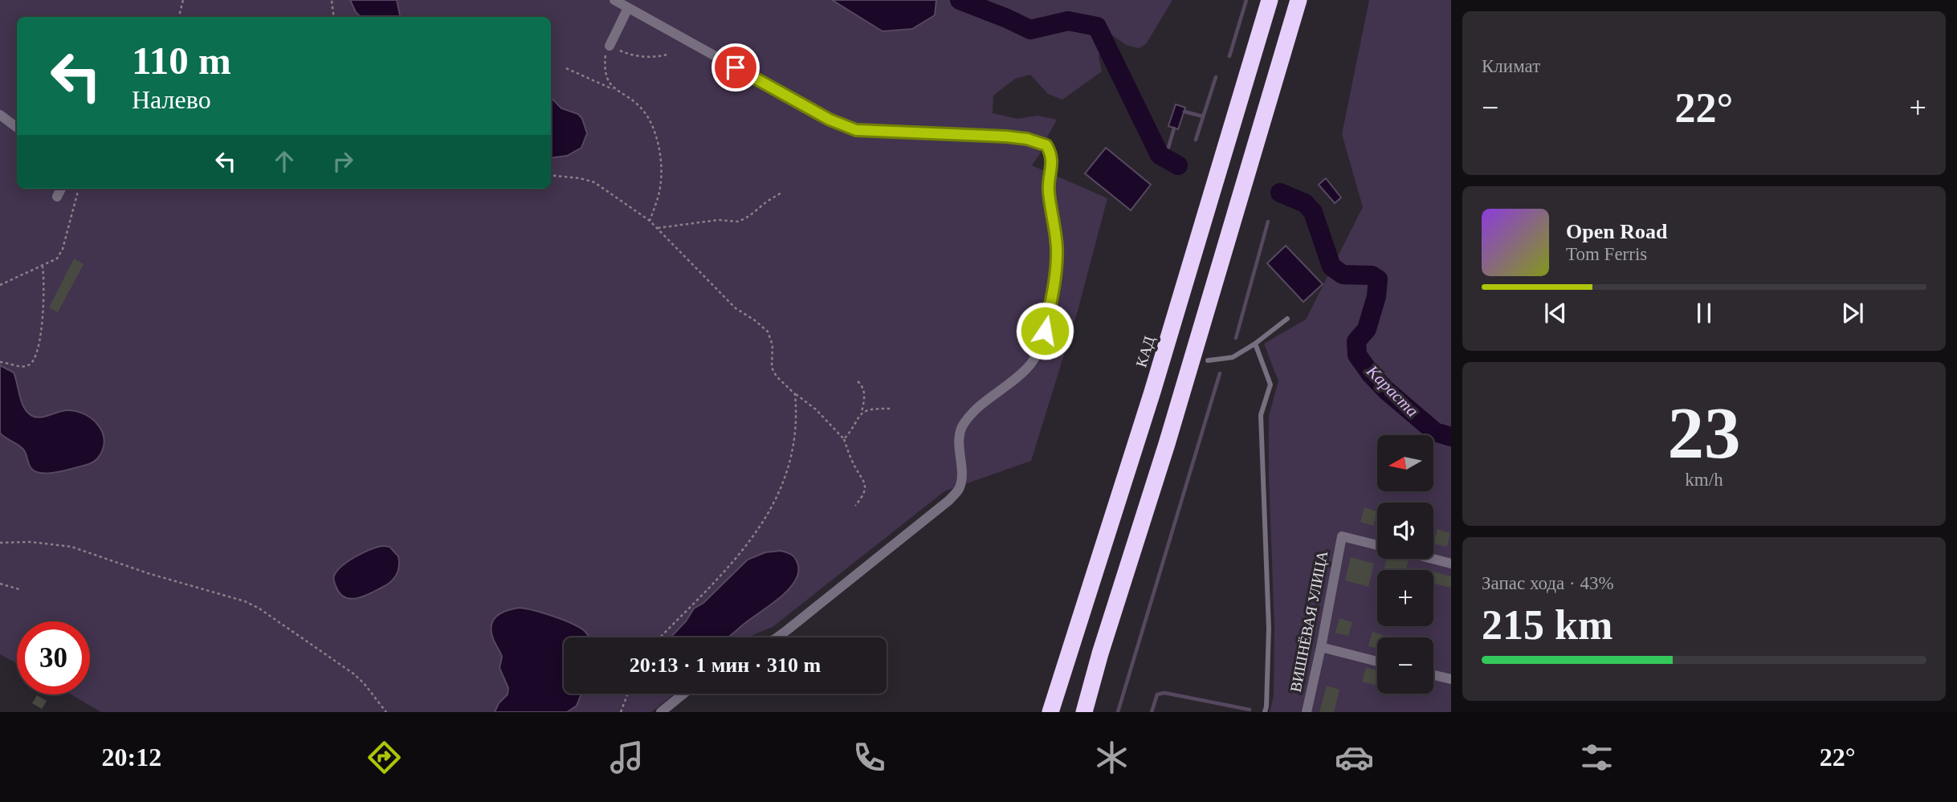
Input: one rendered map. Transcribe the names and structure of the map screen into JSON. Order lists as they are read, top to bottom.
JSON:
{
  "streets": {
    "highway": ["КАД"],
    "street": ["ВИШНЁВАЯ УЛИЦА"]
  },
  "water": ["Караста"],
  "north": "left",
  "page": {
    "tile": [
      "Климат",
      ["23", "km/h"],
      ["Запас хода · 43%", "215 km"]
    ],
    "turn": ["110 m", "Налево"],
    "heat": ["−", "22°", "+"],
    "song": ["Open Road", "Tom Ferris"],
    "map_buttons": ["+", "−"],
    "limit": "30",
    "trip": "20:13 · 1 мин · 310 m",
    "tabs": ["20:12", "22°"]
  }
}
